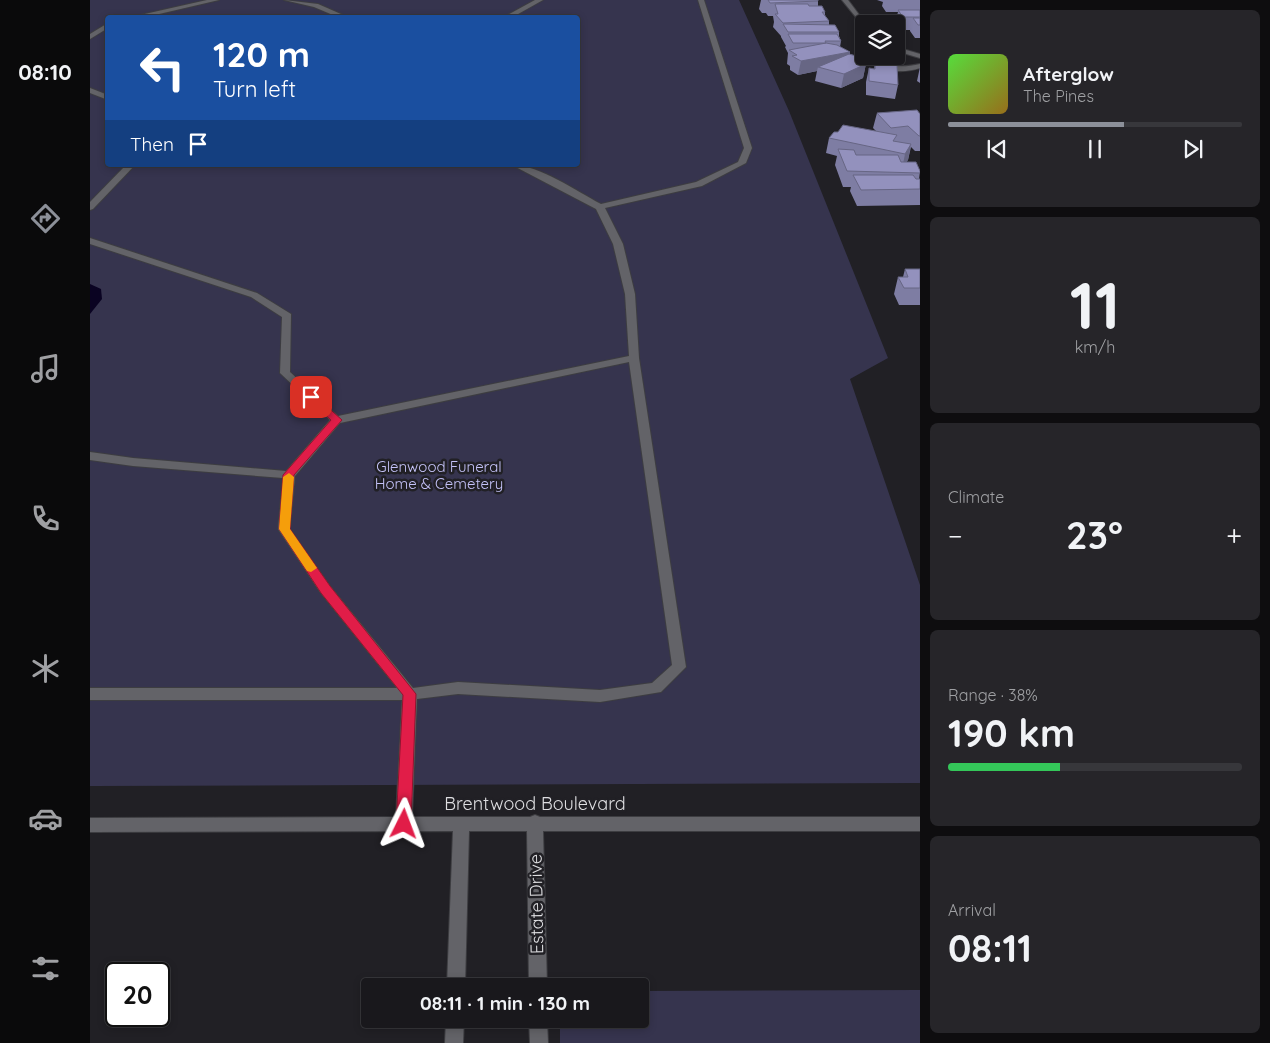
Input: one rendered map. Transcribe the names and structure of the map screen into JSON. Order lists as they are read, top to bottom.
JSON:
{
  "streets": {
    "street": ["Brentwood Boulevard", "Estate Drive"]
  },
  "crossings": [
    ["Brentwood Boulevard", "Estate Drive"]
  ],
  "parks": ["Glenwood Funeral Home & Cemetery"],
  "page": {
    "tabs": "08:10",
    "turn": ["120 m", "Turn left"],
    "song": ["Afterglow", "The Pines"],
    "then": "Then",
    "tile": [
      ["11", "km/h"],
      "Climate",
      ["Range · 38%", "190 km"],
      ["Arrival", "08:11"]
    ],
    "heat": ["−", "23°", "+"],
    "limit": "20",
    "trip": "08:11 · 1 min · 130 m"
  }
}
